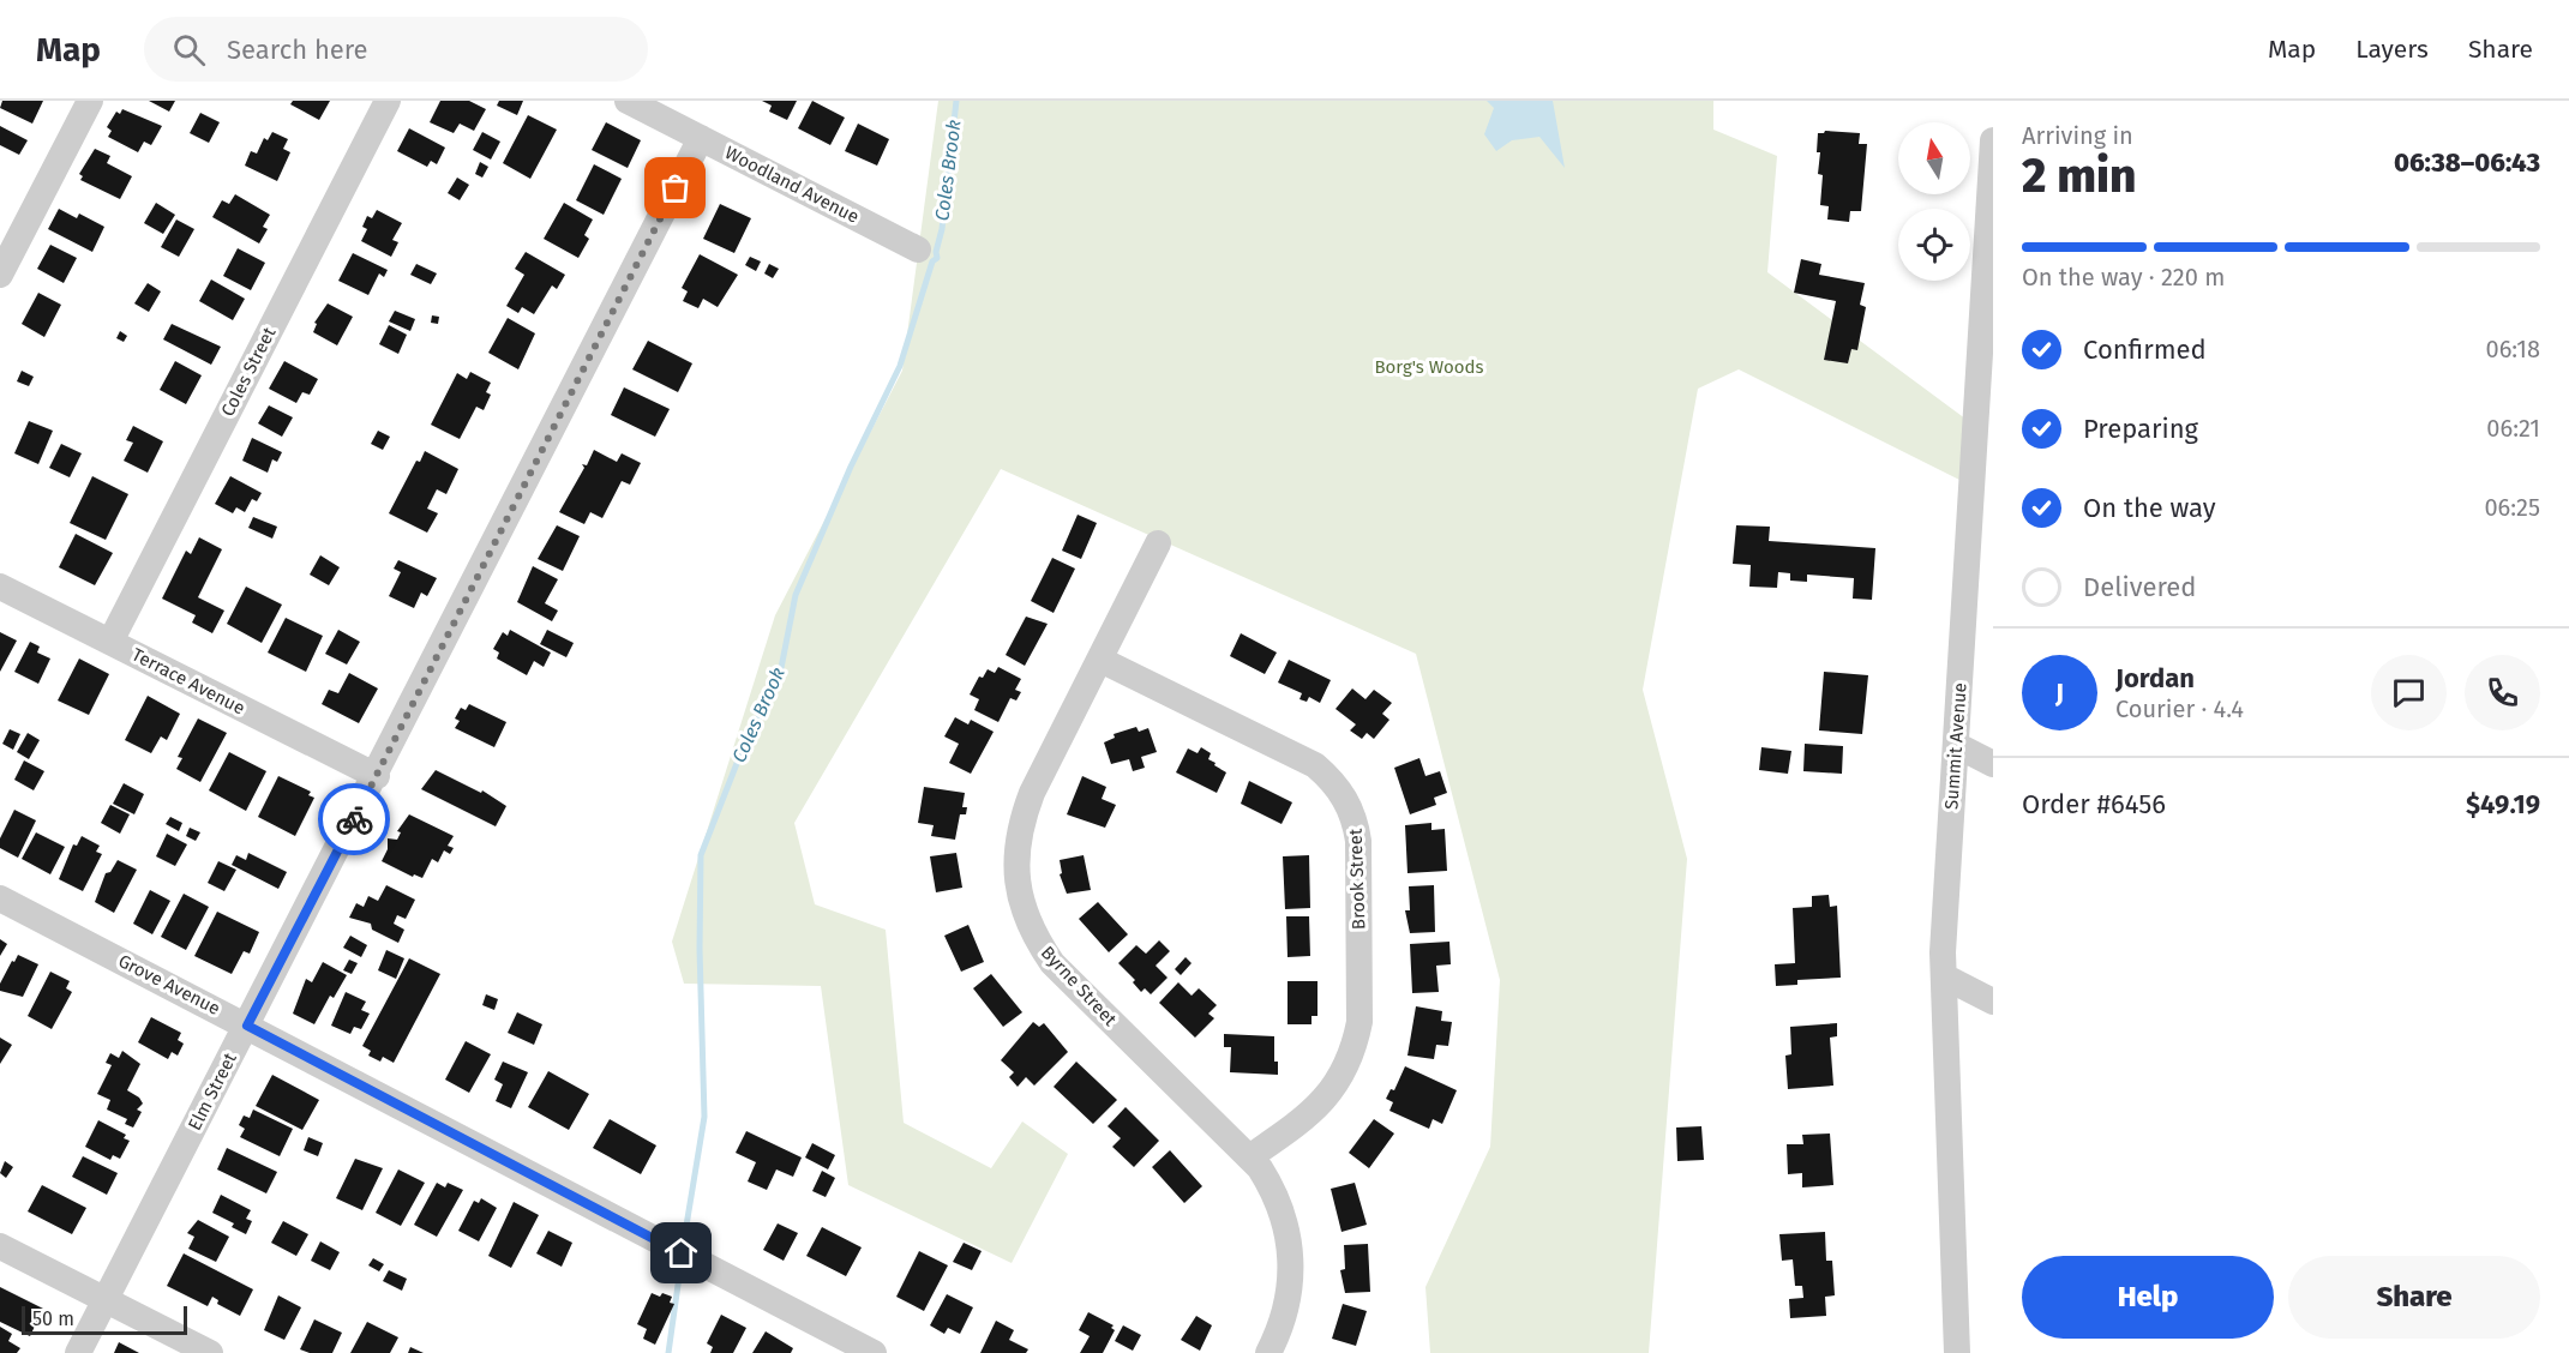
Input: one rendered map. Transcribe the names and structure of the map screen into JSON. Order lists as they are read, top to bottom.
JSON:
{
  "streets": {
    "street": [
      "Woodland Avenue",
      "Coles Street",
      "Terrace Avenue",
      "Summit Avenue",
      "Brook Street",
      "Grove Avenue",
      "Byrne Street",
      "Elm Street"
    ]
  },
  "crossings": [
    ["Woodland Avenue", "Elm Street"],
    ["Coles Street", "Terrace Avenue"],
    ["Terrace Avenue", "Elm Street"],
    ["Brook Street", "Byrne Street"],
    ["Grove Avenue", "Elm Street"]
  ],
  "water": ["Coles Brook"],
  "parks": ["Borg's Woods"],
  "scale_bar": "50 m",
  "north": "top",
  "page": {
    "header": "Map",
    "search": "Search here",
    "nav": ["Map", "Layers", "Share"],
    "heading": ["2 min", "Arriving in", "06:38–06:43"],
    "panel": [
      "Jordan",
      "Courier · 4.4",
      "Order #6456",
      "$49.19"
    ],
    "bar": "On the way · 220 m",
    "list": [
      ["Confirmed", "06:18"],
      ["Preparing", "06:21"],
      ["On the way", "06:25"],
      "Delivered"
    ],
    "round": "J",
    "buttons": ["Help", "Share"],
    "scale": "50 m"
  }
}
